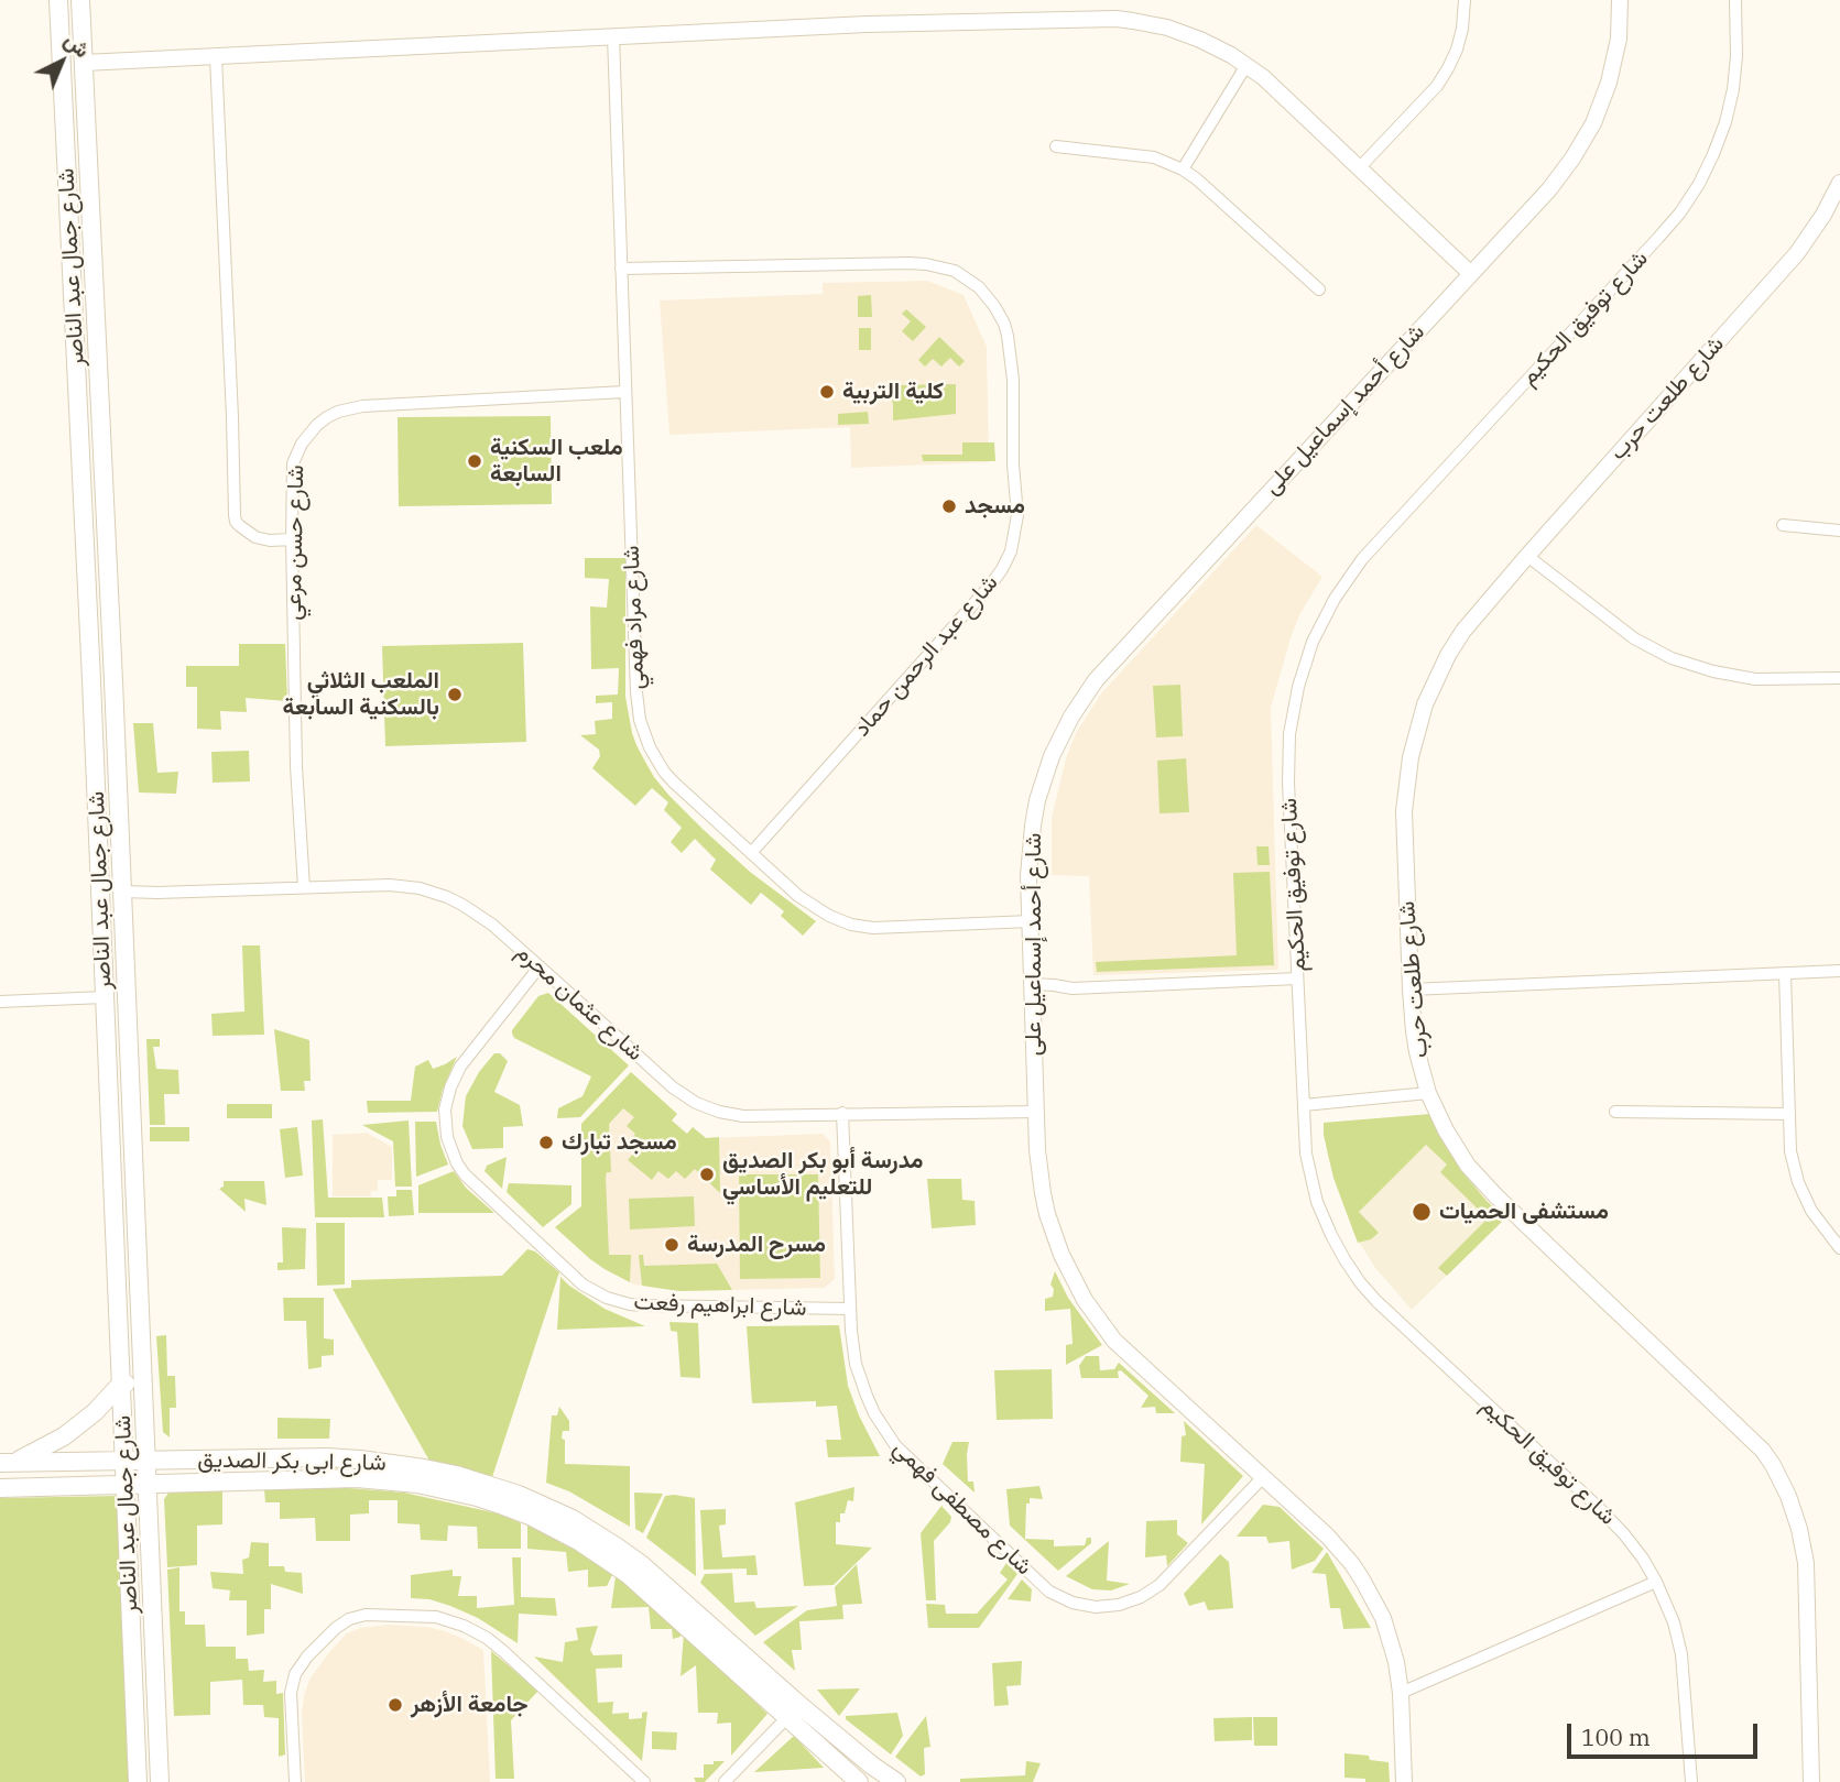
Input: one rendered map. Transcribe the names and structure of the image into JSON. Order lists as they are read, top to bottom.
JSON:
{
  "streets": {
    "main road": ["شارع جمال عبد الناصر", "شارع ابى بكر الصديق"],
    "street": [
      "شارع توفيق الحكيم",
      "شارع طلعت حرب",
      "شارع أحمد إسماعيل على",
      "شارع حسن مرعي",
      "شارع مراد فهمي",
      "شارع عبد الرحمن حماد",
      "شارع عثمان محرم",
      "شارع ابراهيم رفعت",
      "شارع مصطفى فهمي"
    ]
  },
  "crossings": [
    ["شارع جمال عبد الناصر", "شارع عثمان محرم"],
    ["شارع جمال عبد الناصر", "شارع ابى بكر الصديق"],
    ["شارع أحمد إسماعيل على", "شارع مراد فهمي"],
    ["شارع أحمد إسماعيل على", "شارع عثمان محرم"],
    ["شارع أحمد إسماعيل على", "شارع مصطفى فهمي"],
    ["شارع حسن مرعي", "شارع مراد فهمي"],
    ["شارع حسن مرعي", "شارع عثمان محرم"],
    ["شارع مراد فهمي", "شارع عبد الرحمن حماد"],
    ["شارع عثمان محرم", "شارع ابراهيم رفعت"],
    ["شارع عثمان محرم", "شارع مصطفى فهمي"],
    ["شارع ابراهيم رفعت", "شارع مصطفى فهمي"]
  ],
  "places": [
    "كلية التربية",
    "ملعب السكنية السابعة",
    "مسجد",
    "الملعب الثلاثي بالسكنية السابعة",
    "مسجد تبارك",
    "مدرسة أبو بكر الصديق للتعليم الأساسي",
    "مستشفى الحميات",
    "مسرح المدرسة",
    "جامعة الأزهر"
  ],
  "scale_bar": "100 m",
  "north": "top right"
}
